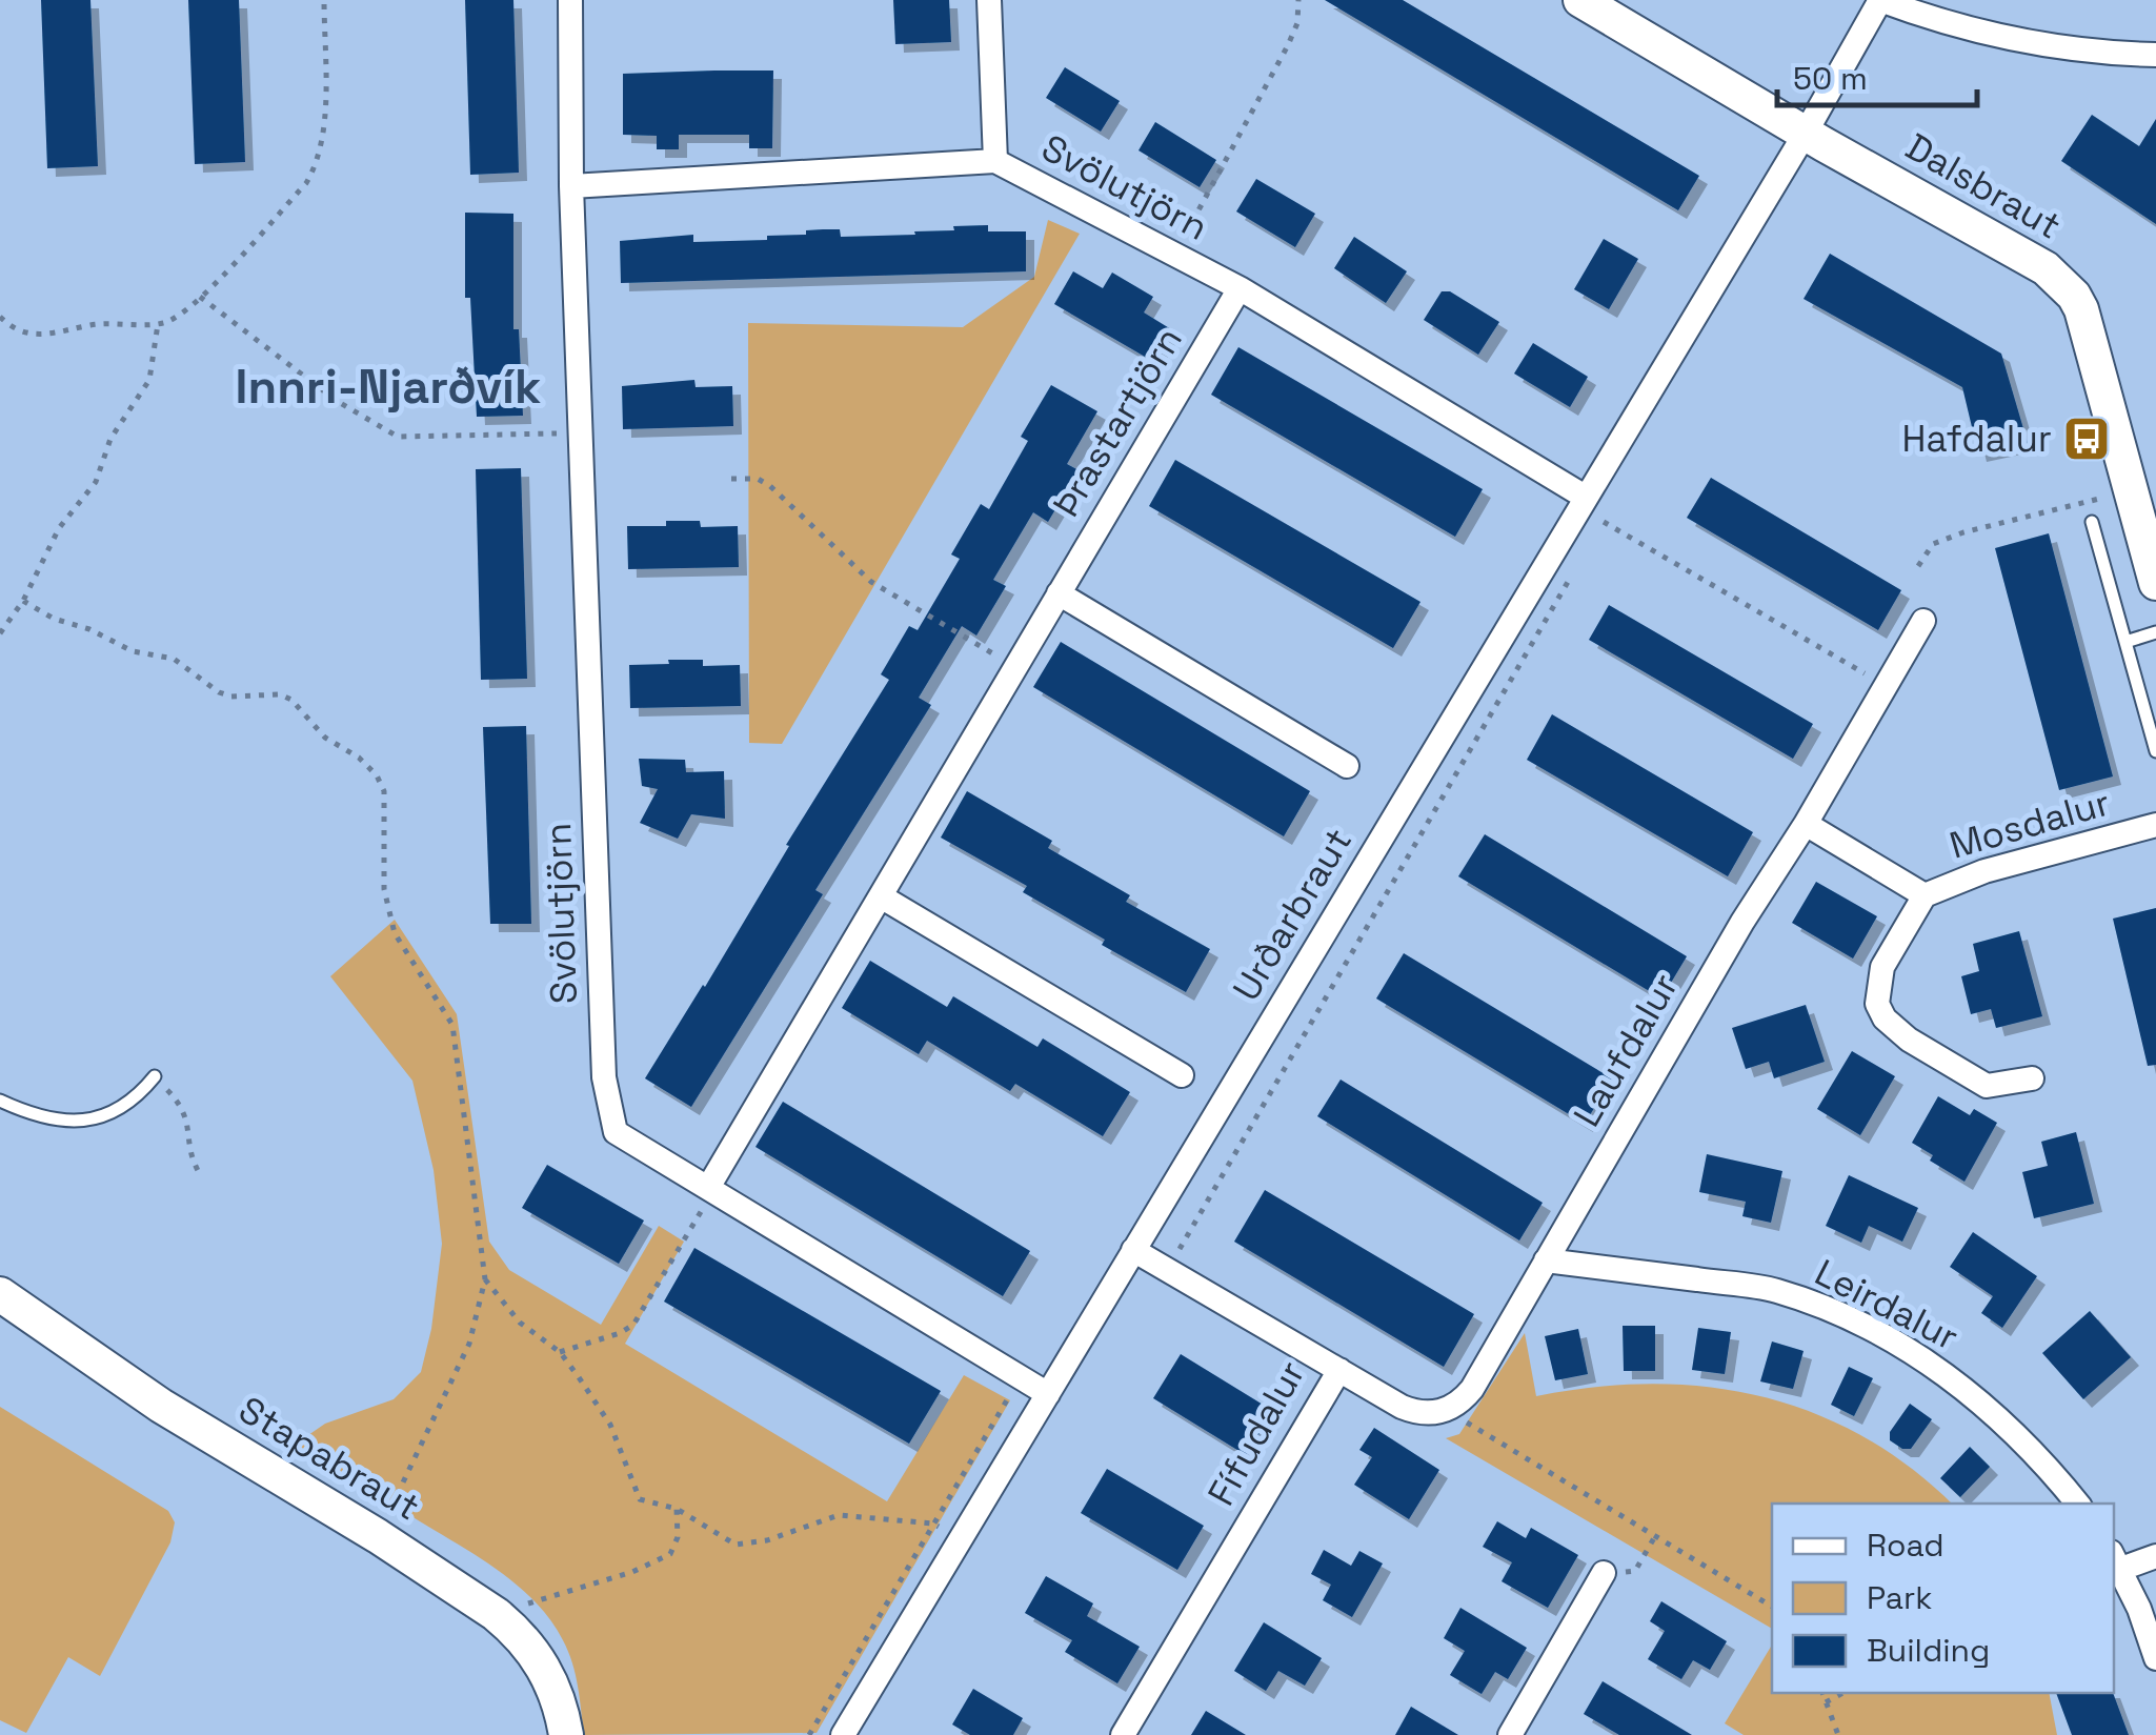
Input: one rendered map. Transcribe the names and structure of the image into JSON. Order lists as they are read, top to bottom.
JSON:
{
  "streets": {
    "street": [
      "Dalsbraut",
      "Svölutjörn",
      "Þrastartjörn",
      "Mosdalur",
      "Urðarbraut",
      "Laufdalur",
      "Leirdalur",
      "Fífudalur",
      "Stapabraut"
    ]
  },
  "crossings": [
    ["Dalsbraut", "Urðarbraut"],
    ["Svölutjörn", "Þrastartjörn"],
    ["Svölutjörn", "Urðarbraut"],
    ["Mosdalur", "Laufdalur"],
    ["Urðarbraut", "Fífudalur"],
    ["Laufdalur", "Leirdalur"]
  ],
  "districts": ["Innri-Njarðvík"],
  "places": {
    "bus stop": ["Hafdalur"]
  },
  "legend": ["Road", "Park", "Building"],
  "scale_bar": "50 m"
}
